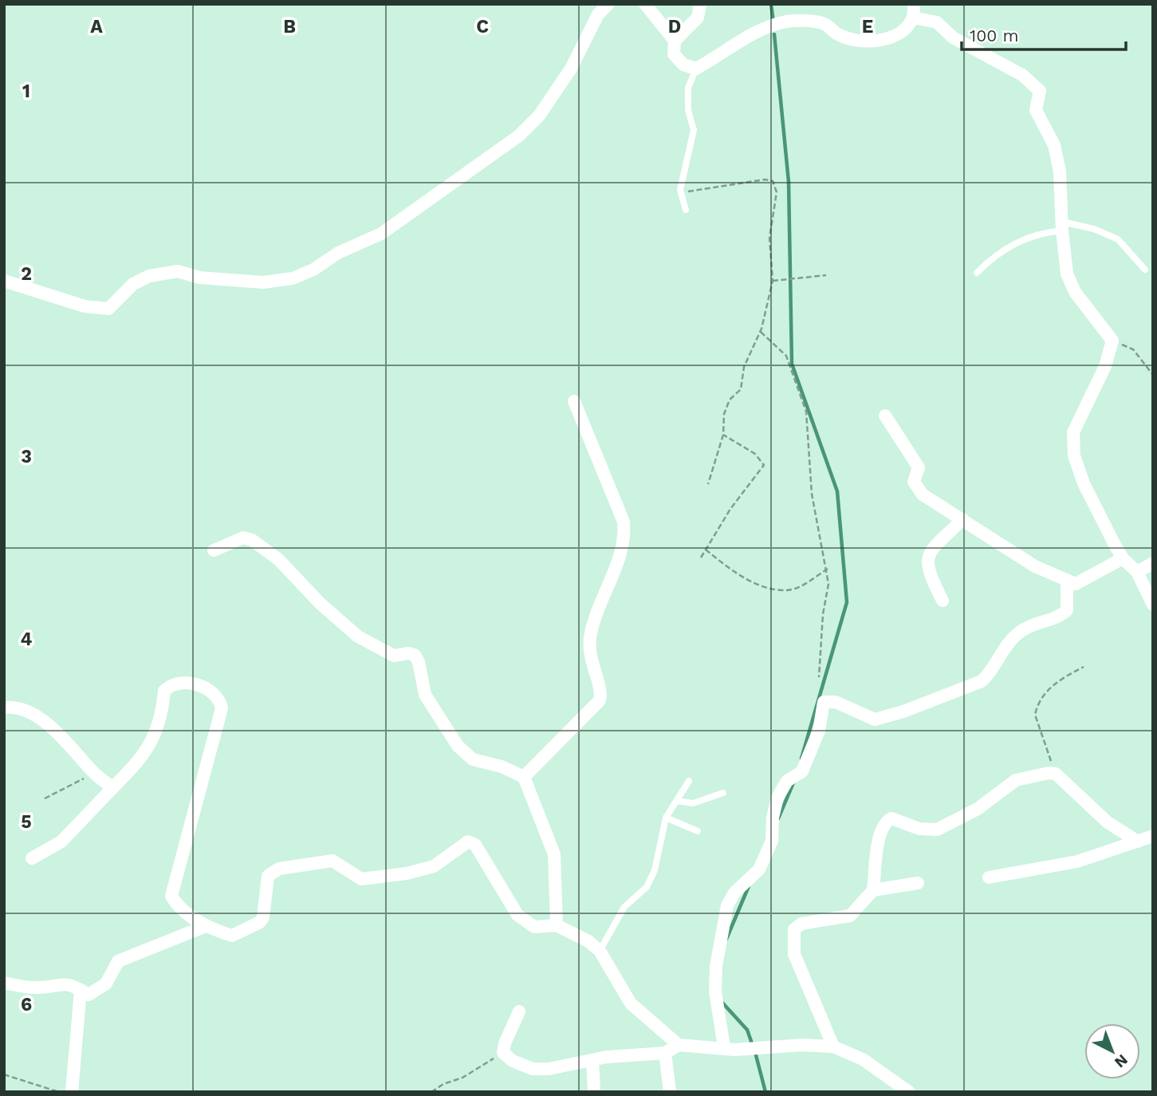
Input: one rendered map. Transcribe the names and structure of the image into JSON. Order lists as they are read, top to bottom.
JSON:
{
  "scale_bar": "100 m",
  "north": "bottom right",
  "grid": {
    "columns": [
      "A",
      "B",
      "C",
      "D",
      "E"
    ],
    "rows": [
      "1",
      "2",
      "3",
      "4",
      "5",
      "6"
    ]
  }
}
